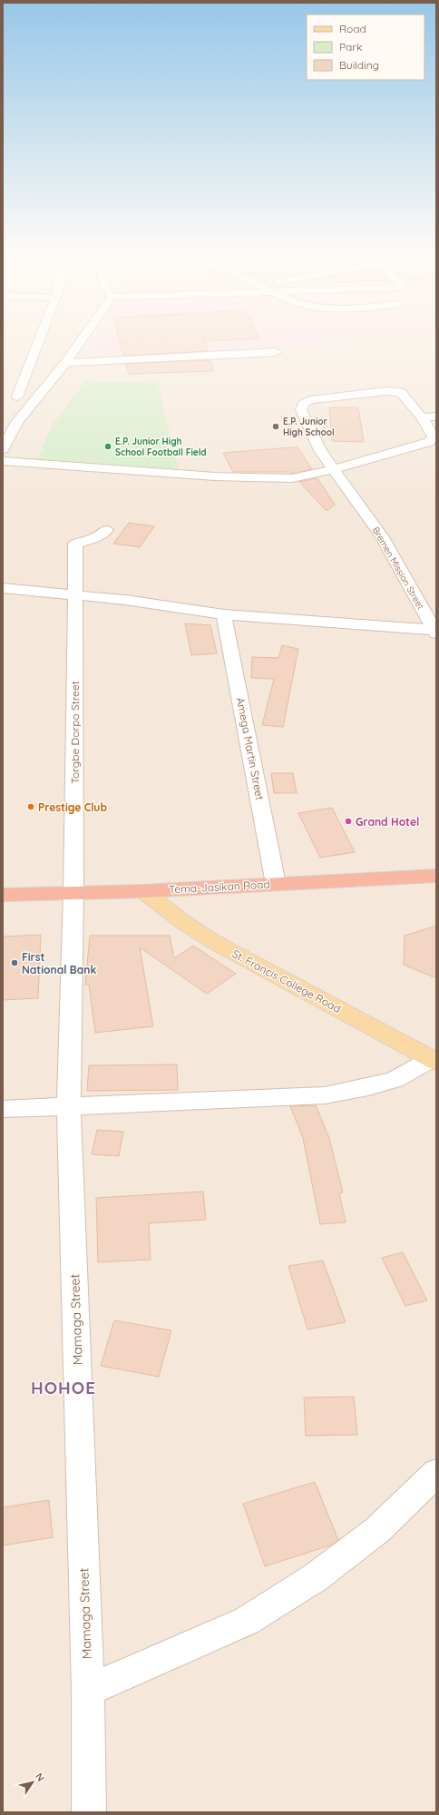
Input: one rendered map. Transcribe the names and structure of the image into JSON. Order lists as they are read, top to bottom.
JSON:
{
  "streets": {
    "highway": ["Tema-Jasikan Road"],
    "main road": ["St. Francis College Road"],
    "street": [
      "Bremen Mission Street",
      "Torgbe Dorpo Street",
      "Amega Martin Street",
      "Mamaga Street"
    ]
  },
  "crossings": [
    ["Torgbe Dorpo Street", "Tema-Jasikan Road"],
    ["Torgbe Dorpo Street", "Mamaga Street"],
    ["Amega Martin Street", "Tema-Jasikan Road"],
    ["Tema-Jasikan Road", "St. Francis College Road"],
    ["Tema-Jasikan Road", "Mamaga Street"]
  ],
  "districts": ["HOHOE"],
  "places": [
    "E.P. Junior High School",
    "E.P. Junior High School Football Field",
    "Prestige Club",
    "Grand Hotel",
    "First National Bank"
  ],
  "legend": ["Road", "Park", "Building"],
  "north": "top right"
}
